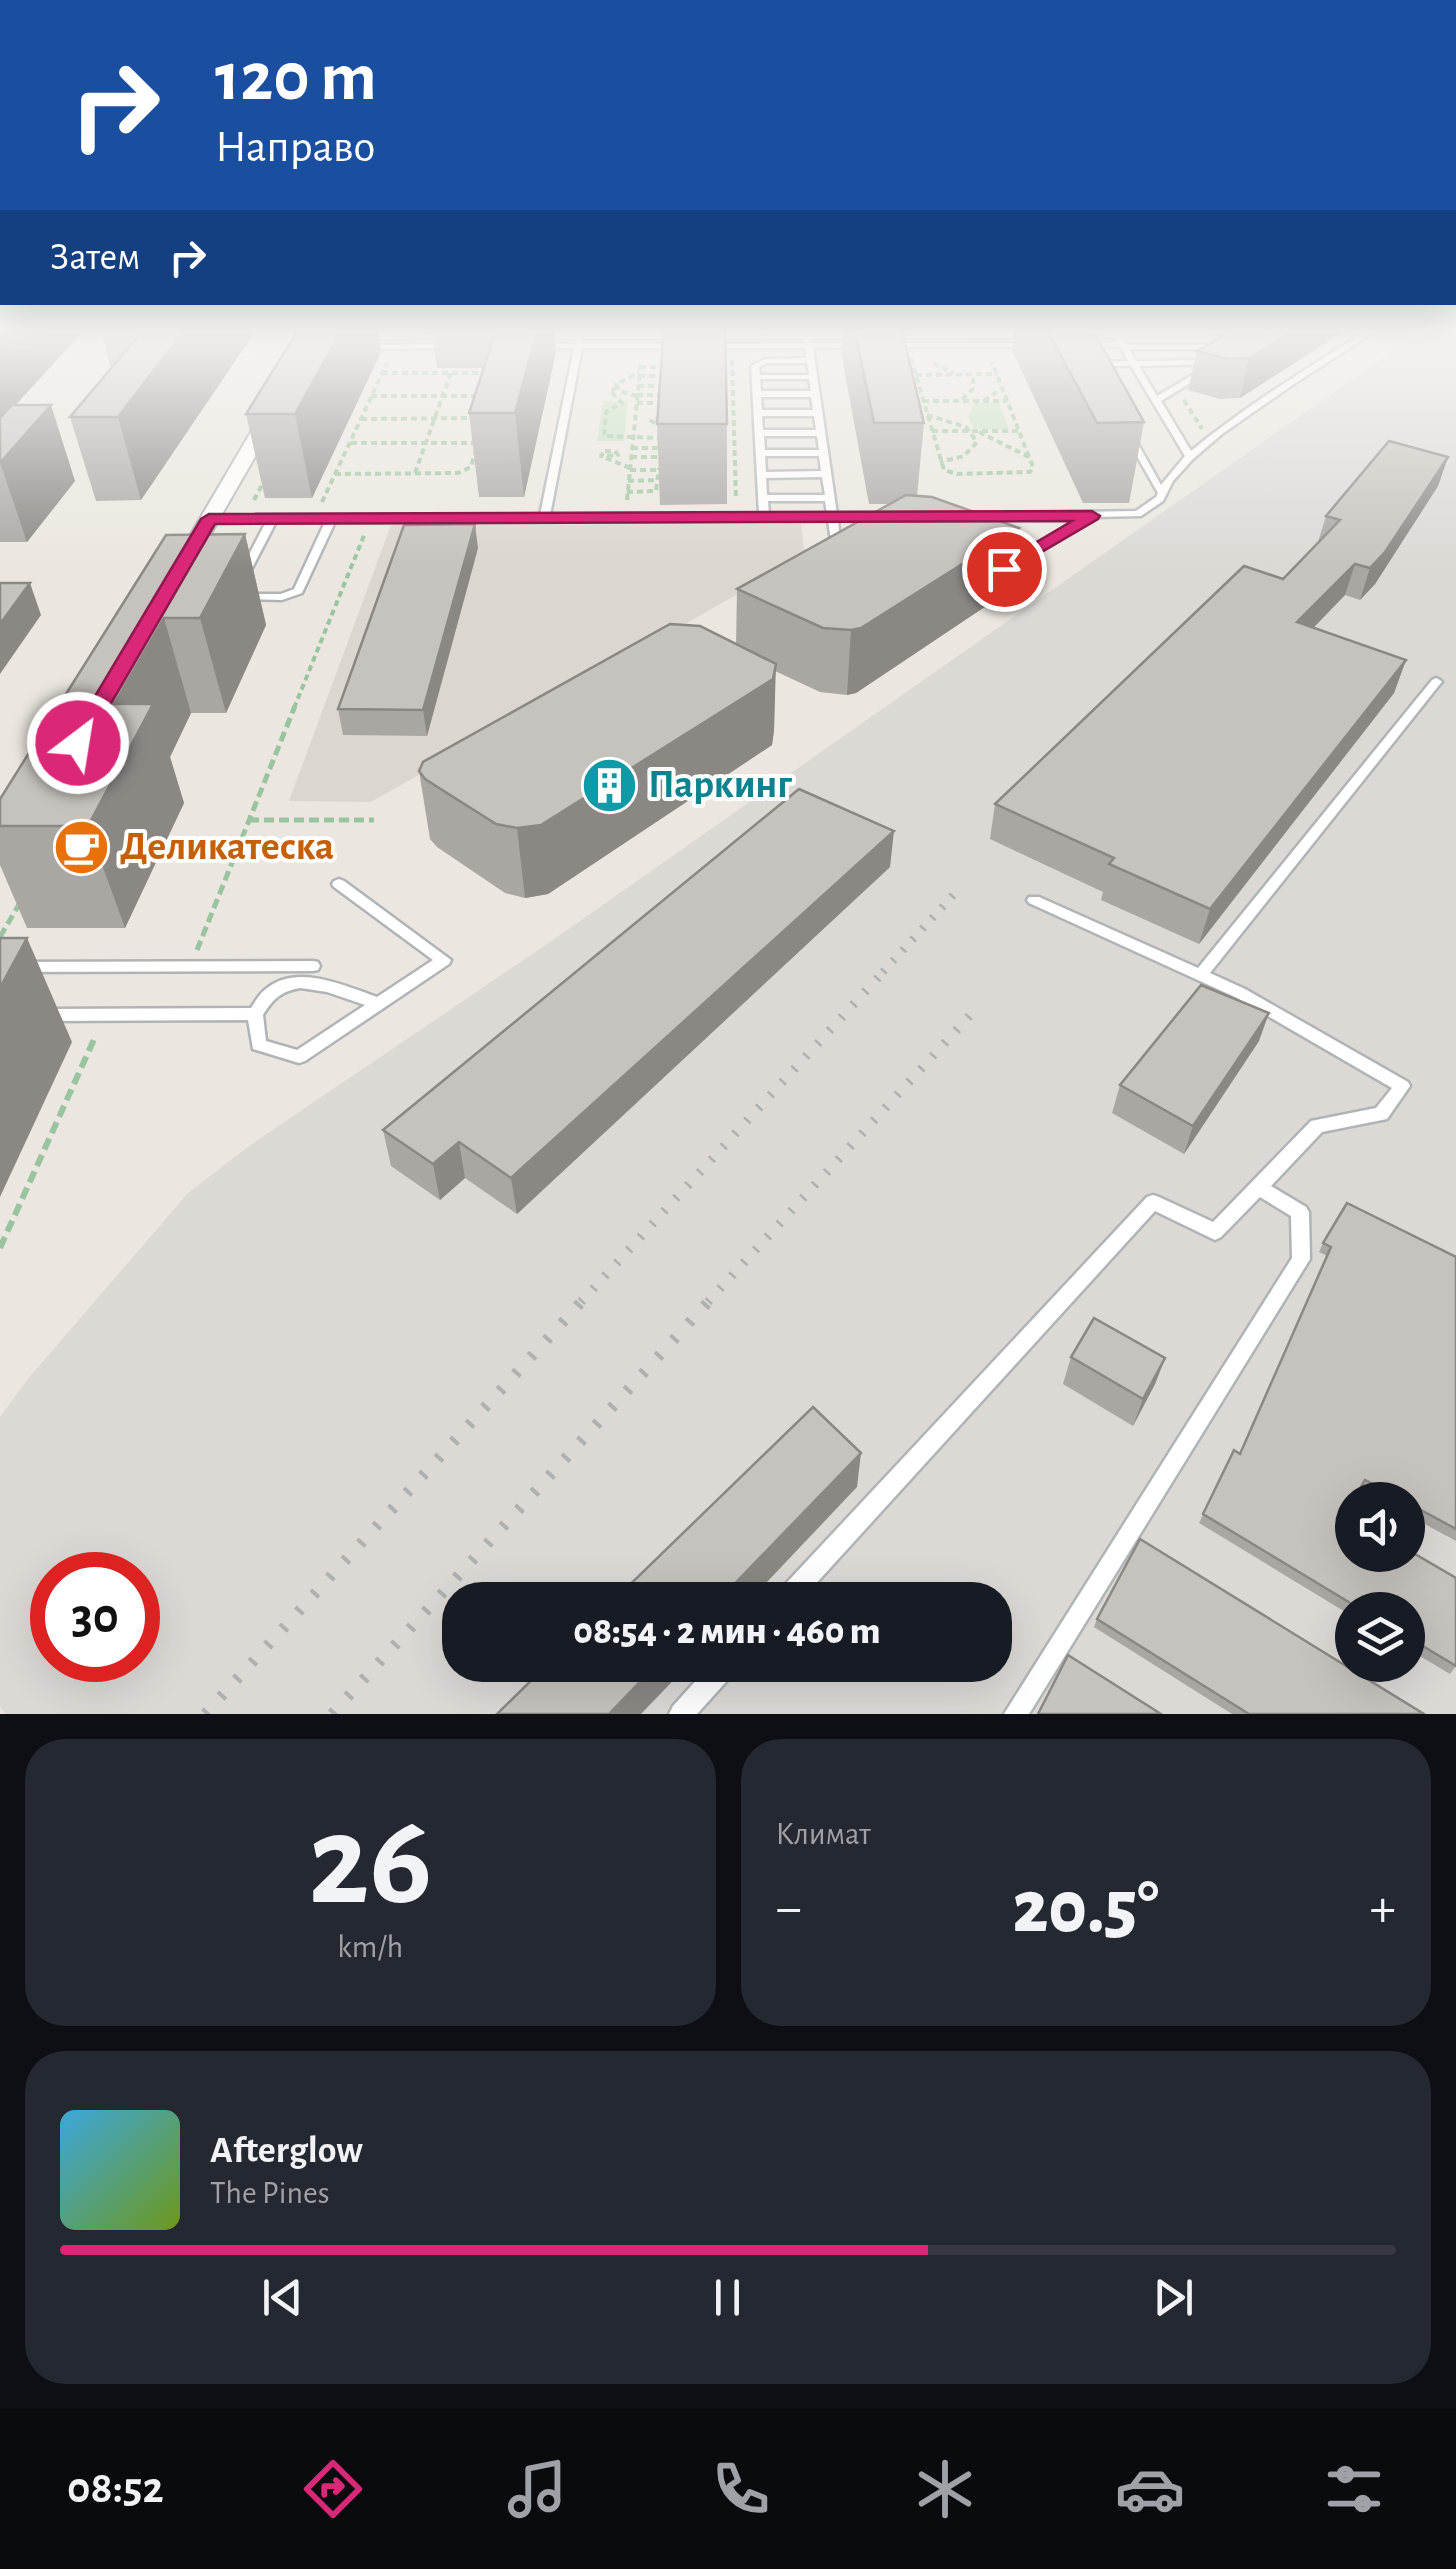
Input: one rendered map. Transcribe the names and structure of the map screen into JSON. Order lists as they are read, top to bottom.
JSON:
{
  "places": {
    "building": ["Паркинг"],
    "cafe": ["Деликатеска"]
  },
  "page": {
    "turn": ["120 m", "Направо"],
    "then": "Затем",
    "limit": "30",
    "trip": "08:54 · 2 мин · 460 m",
    "tile": [
      ["26", "km/h"],
      "Климат"
    ],
    "heat": ["−", "20.5°", "+"],
    "song": ["Afterglow", "The Pines"],
    "tabs": "08:52"
  }
}
